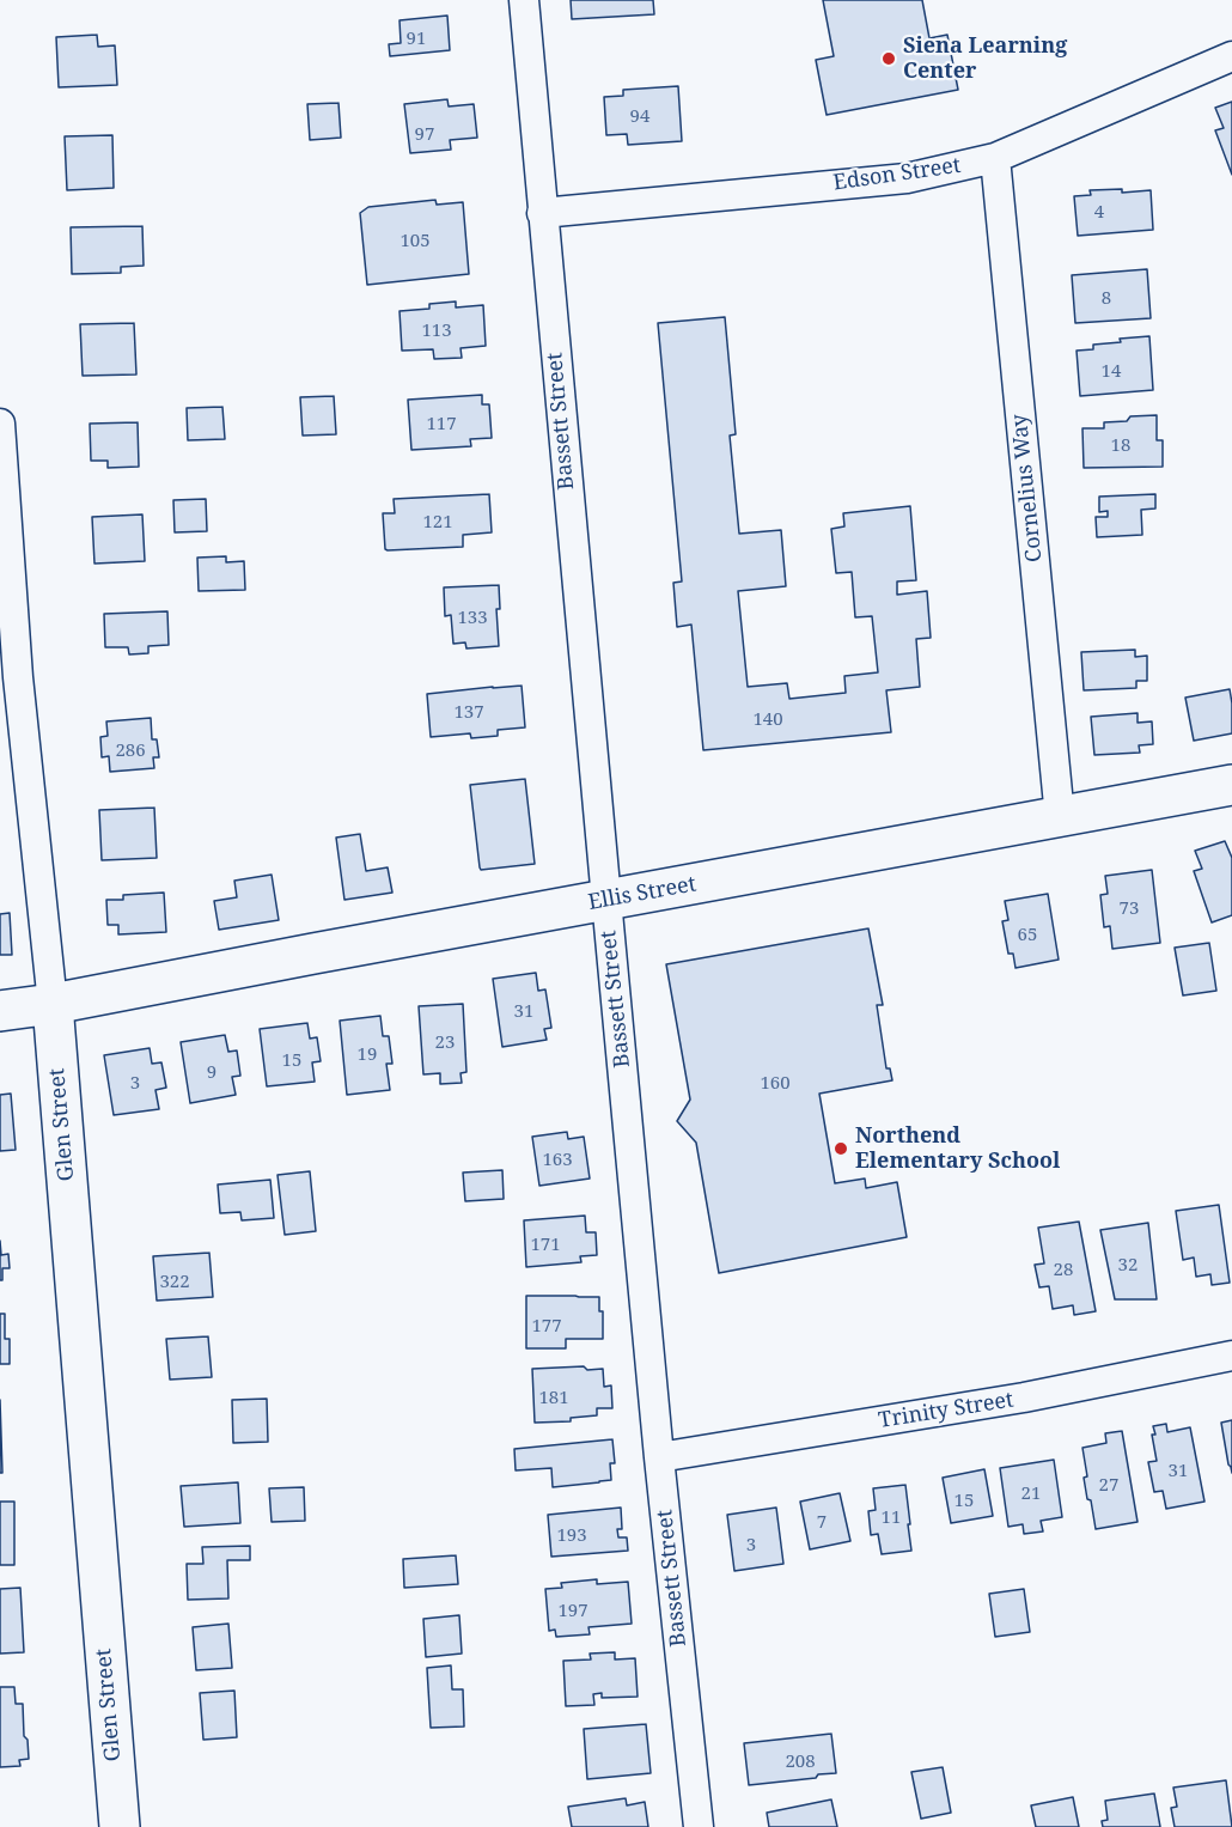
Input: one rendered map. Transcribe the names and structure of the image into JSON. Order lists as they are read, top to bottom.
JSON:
{
  "streets": {
    "street": [
      "Edson Street",
      "Bassett Street",
      "Cornelius Way",
      "Ellis Street",
      "Glen Street",
      "Trinity Street"
    ]
  },
  "crossings": [
    ["Edson Street", "Bassett Street"],
    ["Edson Street", "Cornelius Way"],
    ["Bassett Street", "Ellis Street"],
    ["Bassett Street", "Trinity Street"],
    ["Cornelius Way", "Ellis Street"],
    ["Ellis Street", "Glen Street"]
  ],
  "places": ["Siena Learning Center", "Northend Elementary School"],
  "house_numbers": [
    "91",
    "94",
    "97",
    "4",
    "105",
    "8",
    "113",
    "14",
    "117",
    "18",
    "121",
    "133",
    "137",
    "140",
    "286",
    "73",
    "65",
    "31",
    "23",
    "19",
    "15",
    "9",
    "3",
    "160",
    "163",
    "171",
    "32",
    "28",
    "322",
    "177",
    "181",
    "31",
    "27",
    "21",
    "15",
    "11",
    "7",
    "193",
    "3",
    "197",
    "208"
  ]
}
